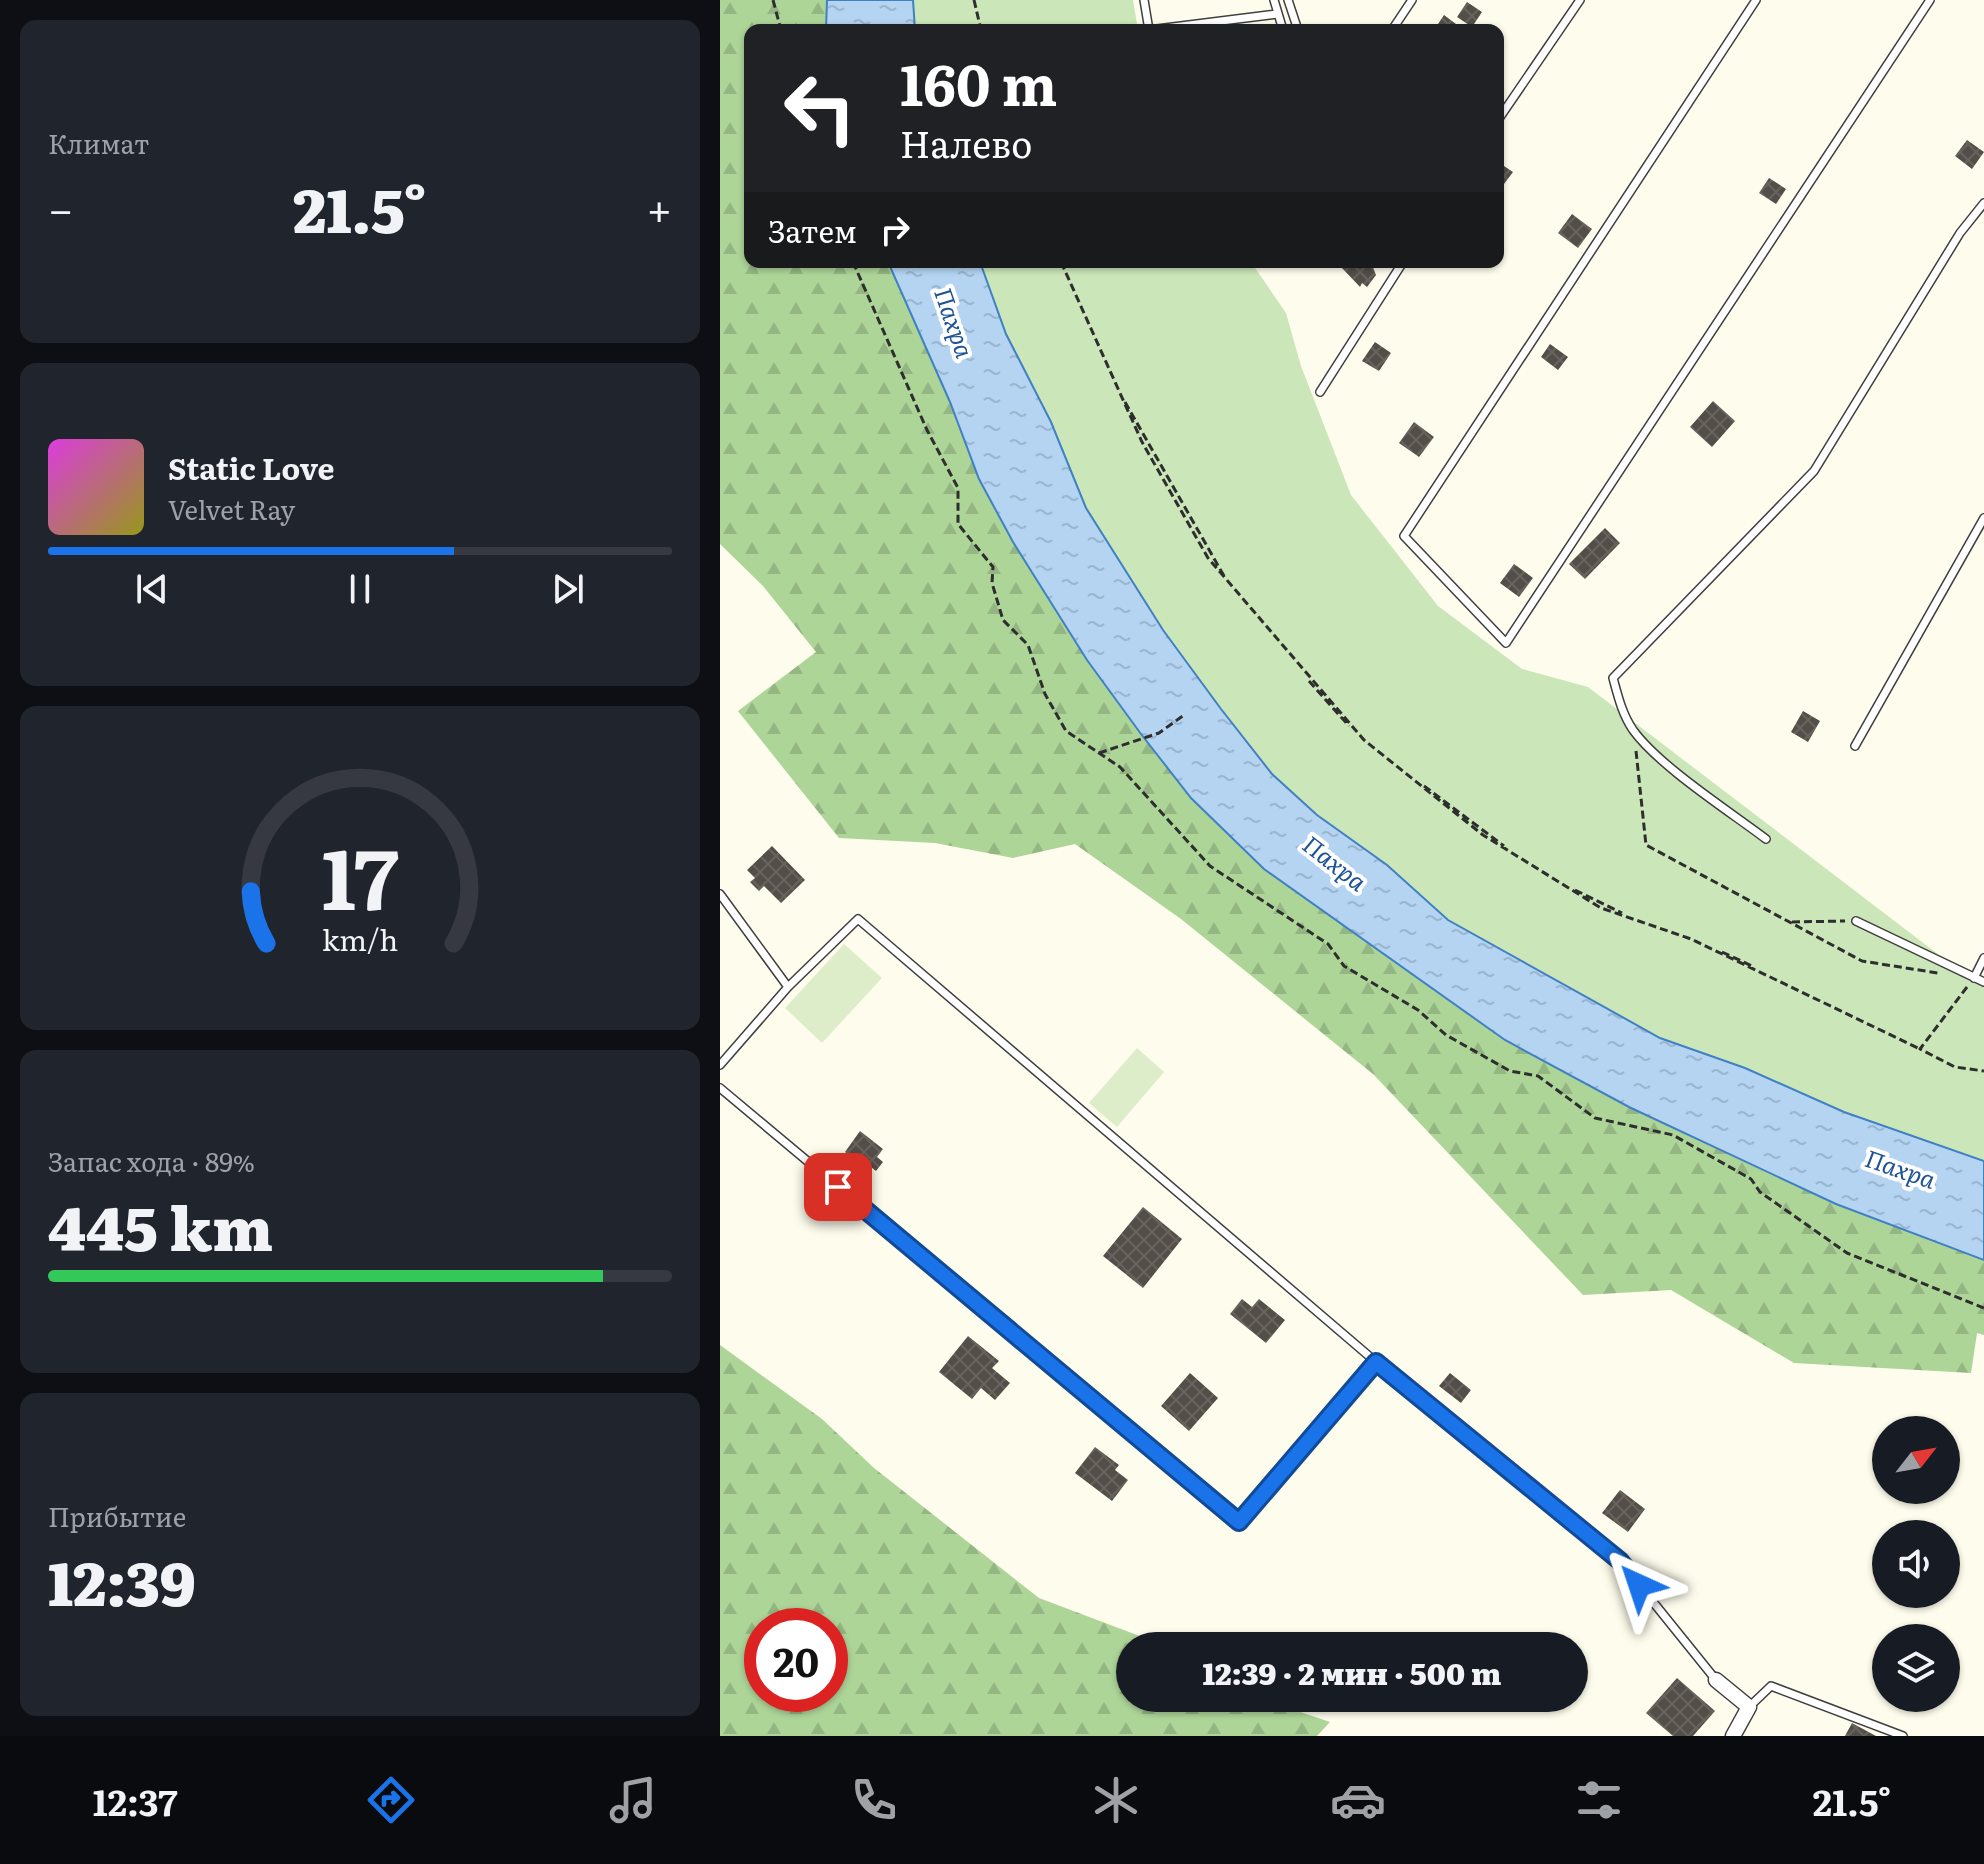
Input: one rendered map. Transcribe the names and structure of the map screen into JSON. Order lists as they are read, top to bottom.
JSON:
{
  "water": ["Пахра"],
  "north": "top right",
  "page": {
    "tile": [
      "Климат",
      ["Запас хода · 89%", "445 km"],
      ["Прибытие", "12:39"]
    ],
    "turn": ["160 m", "Налево"],
    "heat": ["−", "21.5°", "+"],
    "then": "Затем",
    "song": ["Static Love", "Velvet Ray"],
    "limit": "20",
    "trip": "12:39 · 2 мин · 500 m",
    "tabs": ["12:37", "21.5°"],
    "gauge": ["17", "km/h"]
  }
}
